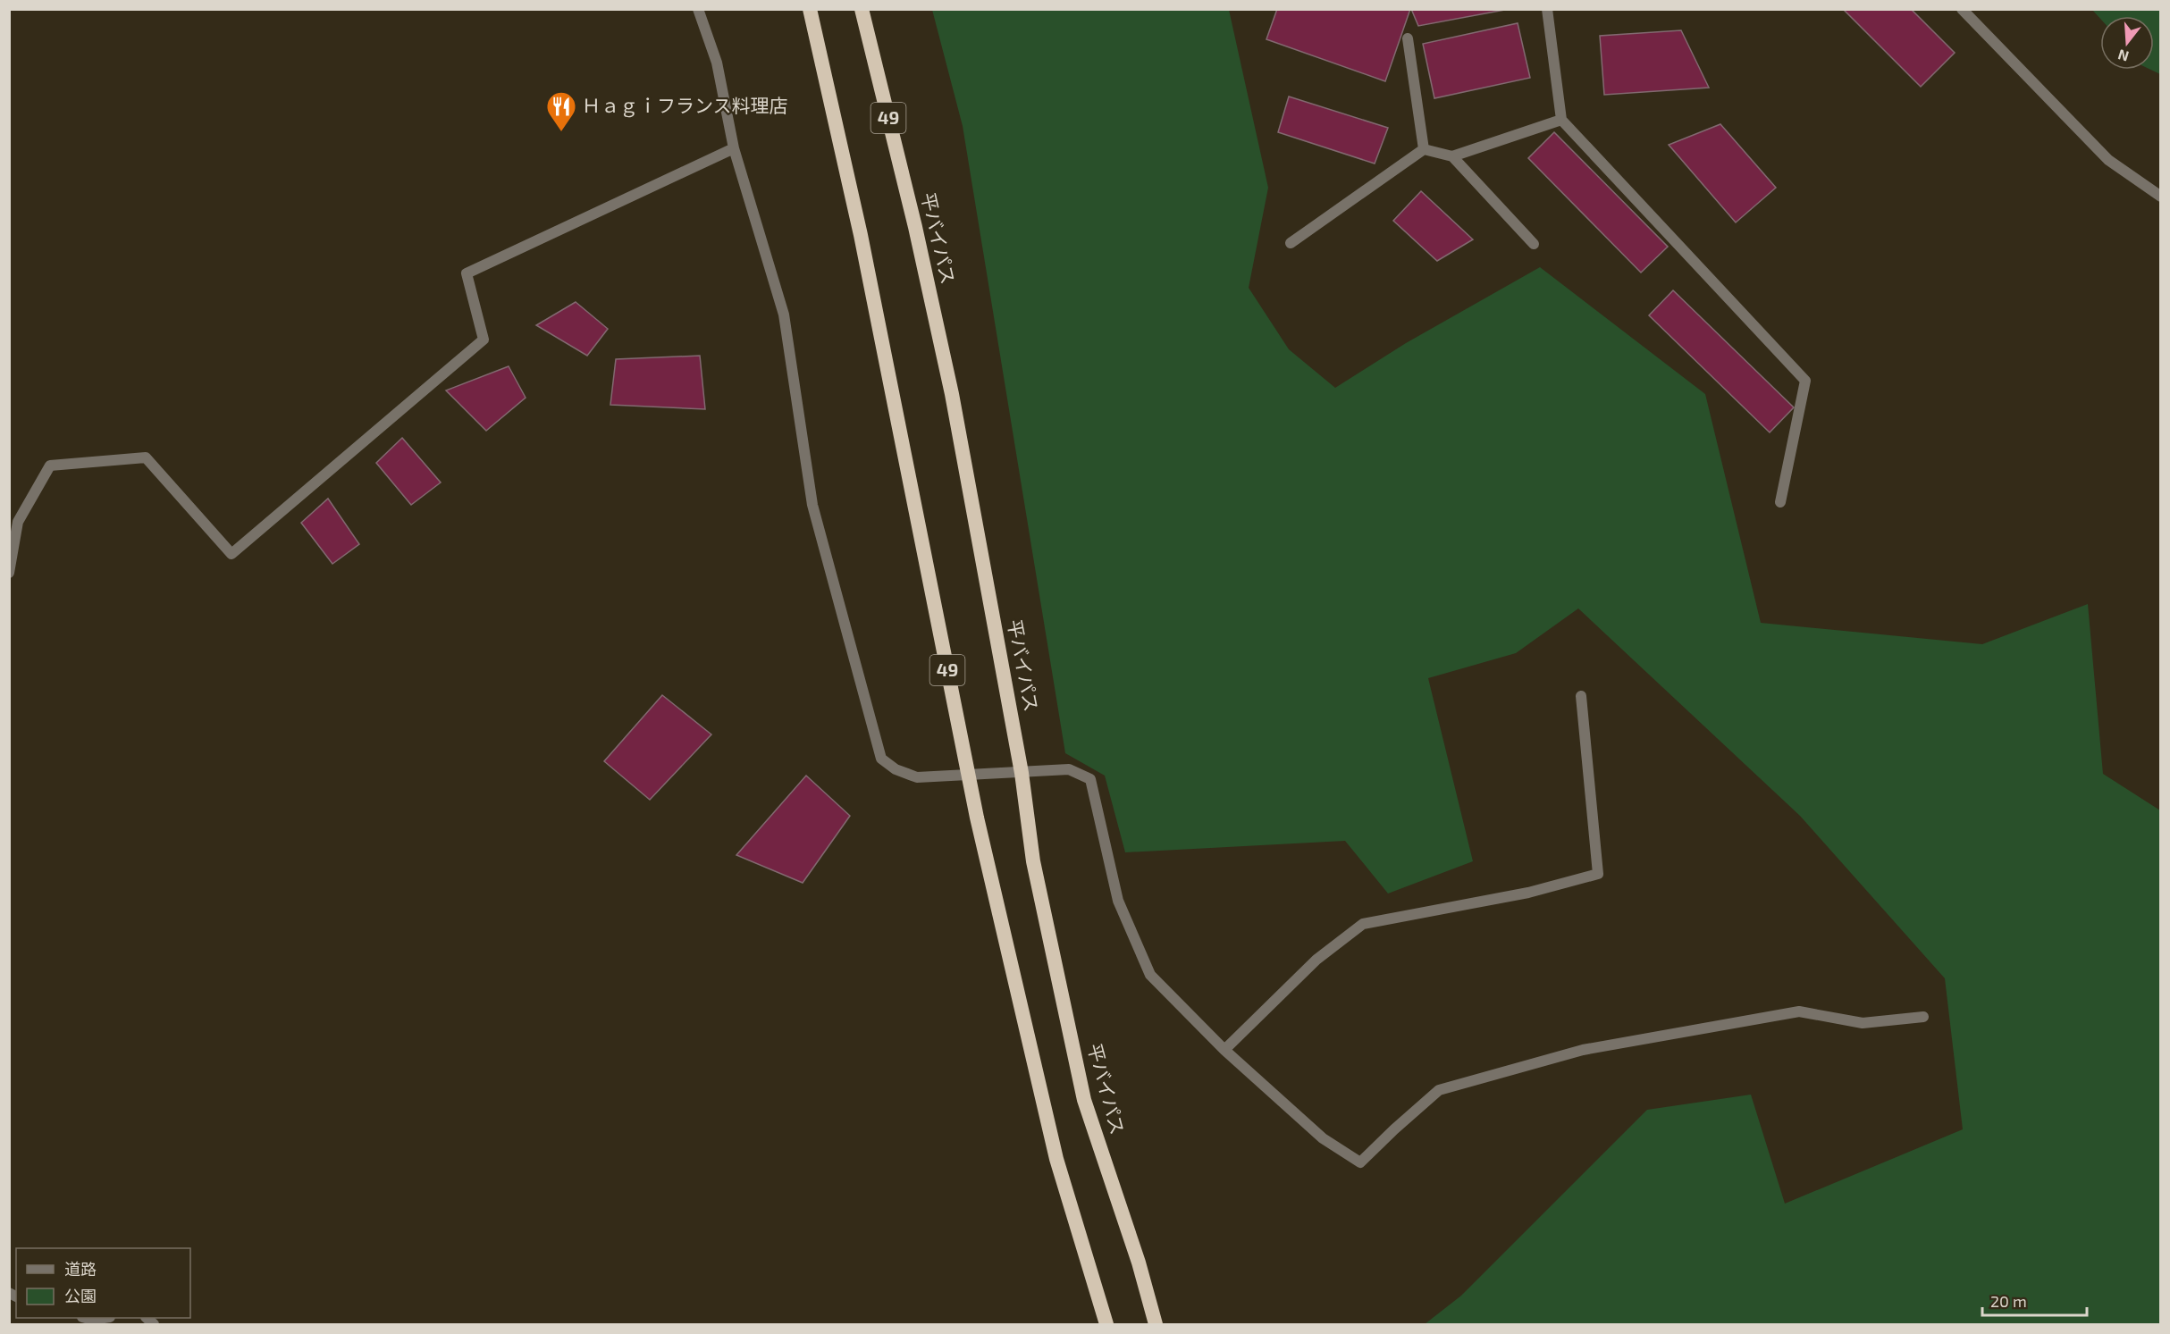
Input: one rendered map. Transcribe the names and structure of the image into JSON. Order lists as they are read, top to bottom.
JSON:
{
  "streets": {
    "highway": ["49", "平バイパス"]
  },
  "places": {
    "restaurant": ["Ｈａｇｉフランス料理店"]
  },
  "legend": ["道路", "公園"],
  "scale_bar": "20 m",
  "north": "bottom"
}
